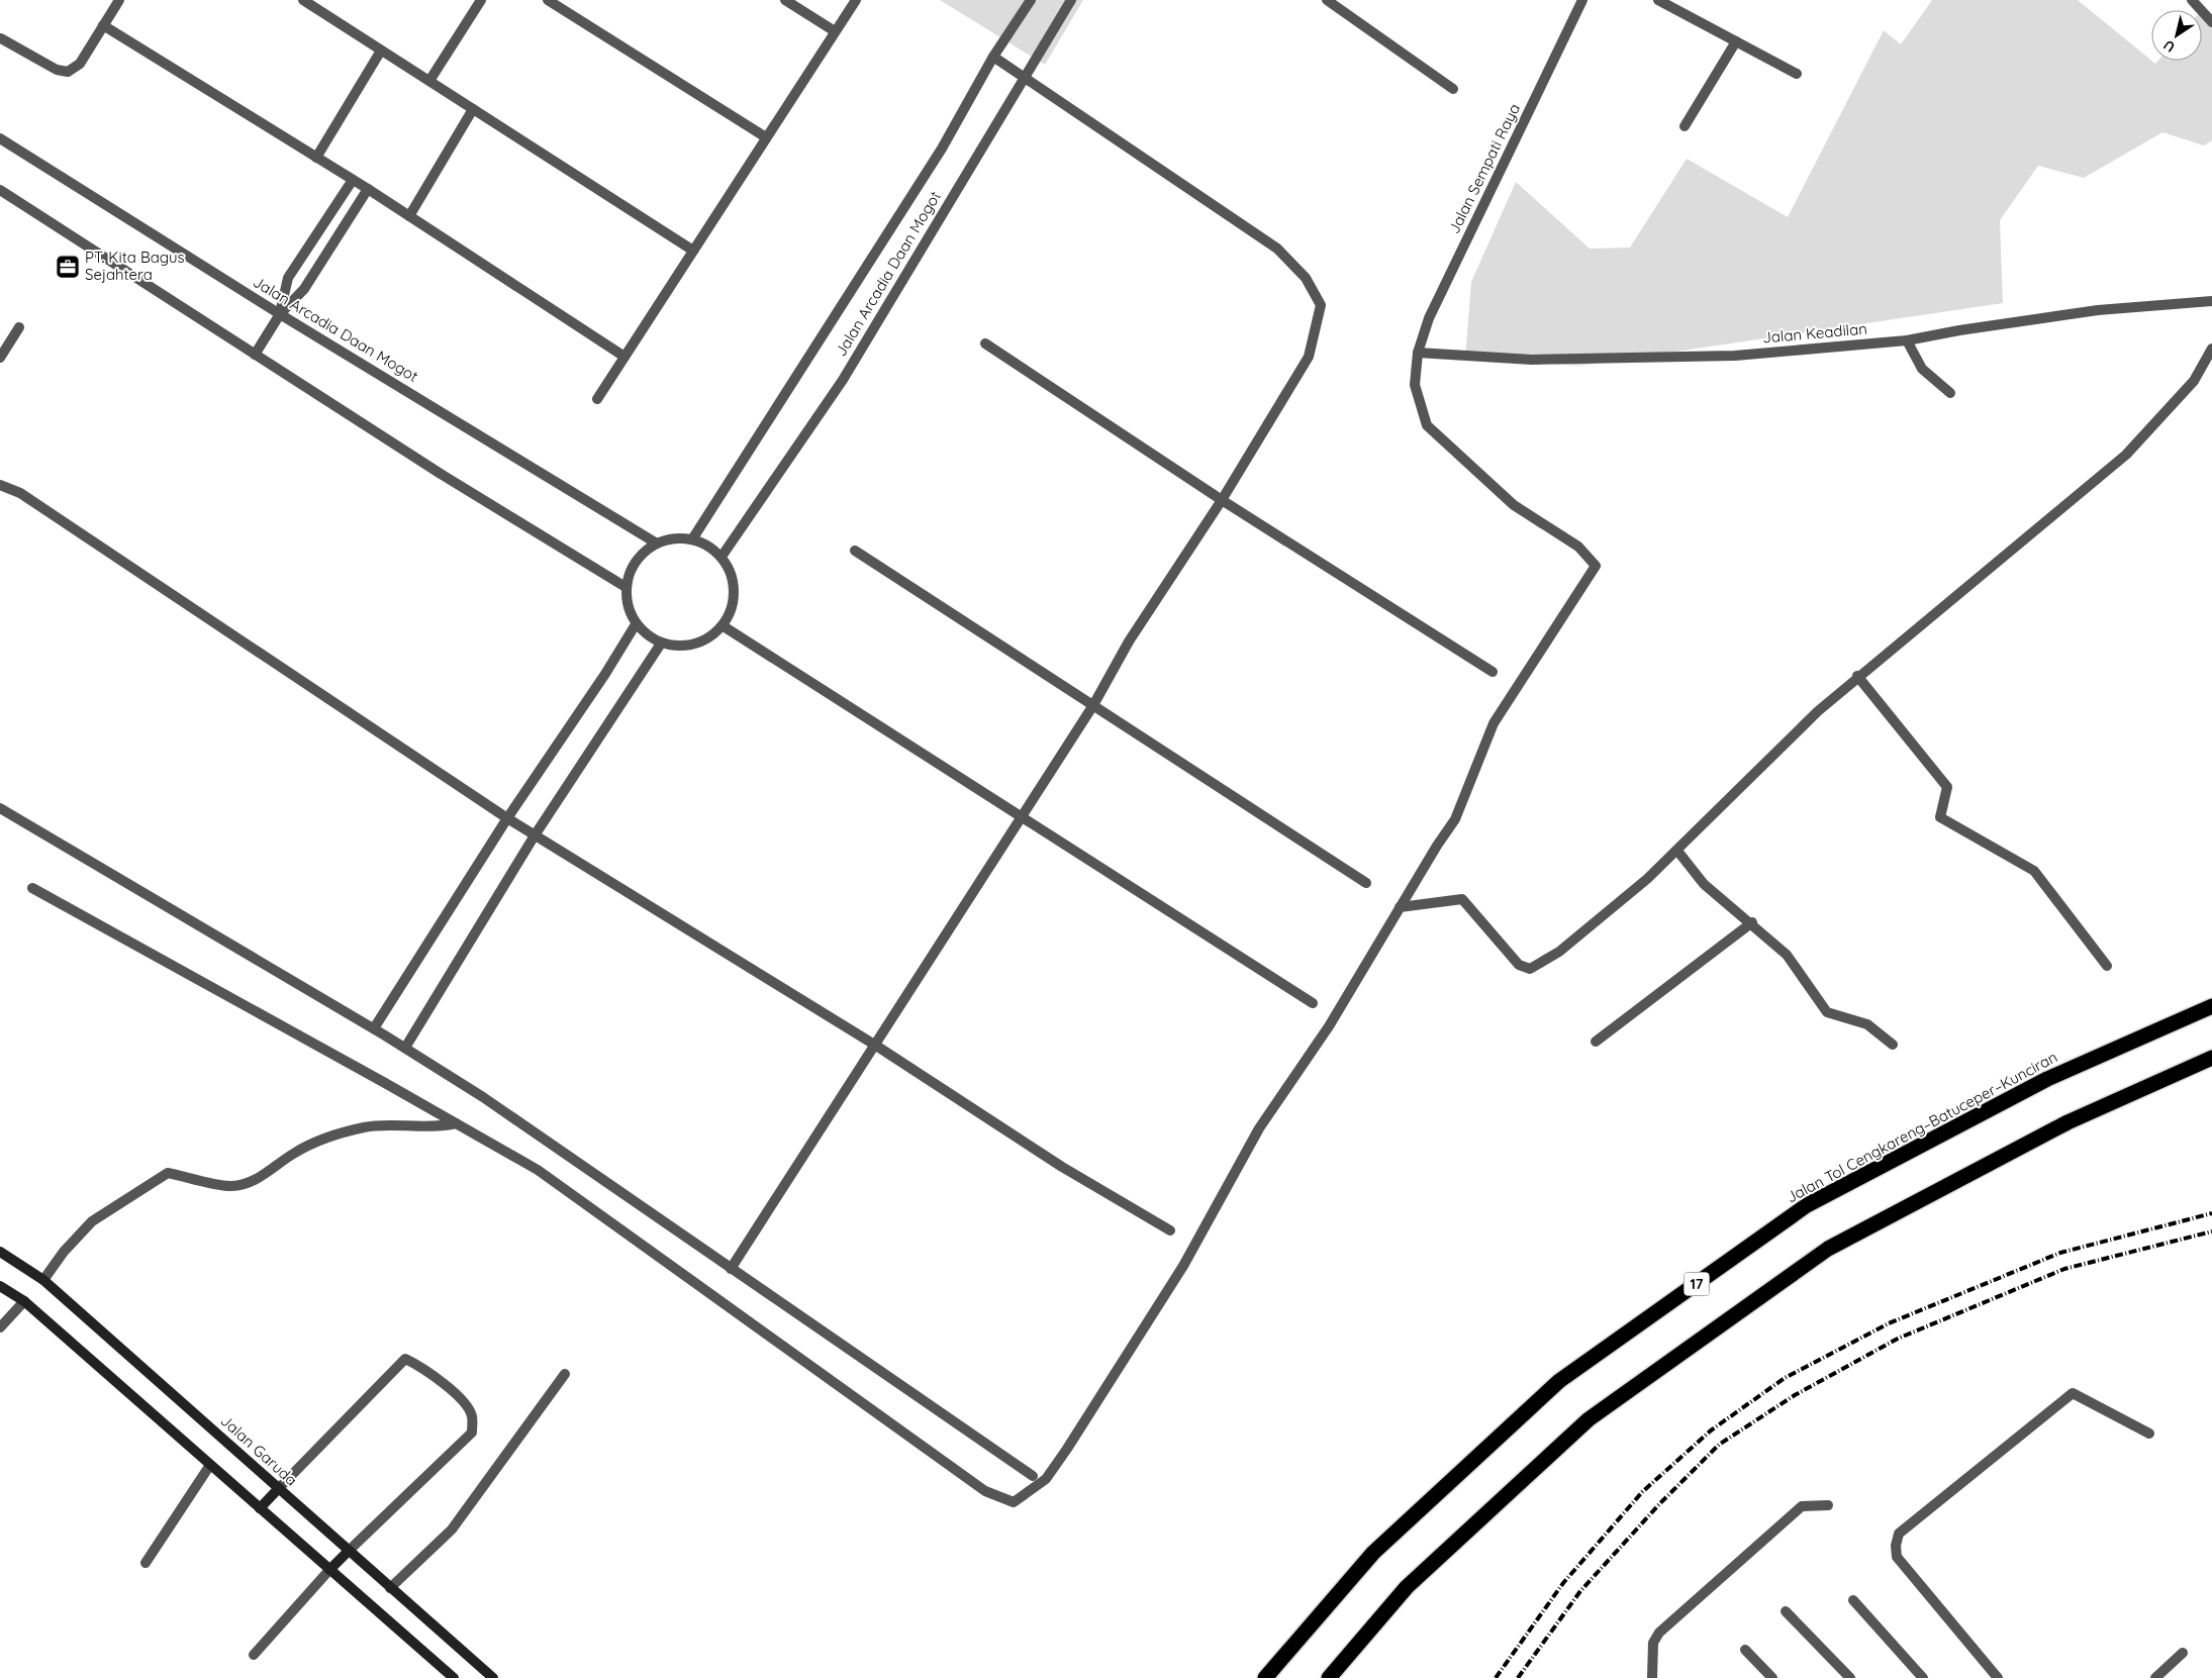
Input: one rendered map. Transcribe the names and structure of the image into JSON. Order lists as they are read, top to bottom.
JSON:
{
  "streets": {
    "highway": ["Jalan Tol Cengkareng–Batuceper–Kunciran", "17"],
    "main road": ["Jalan Garuda"],
    "street": ["Jalan Sempati Raya", "Jalan Arcadia Daan Mogot", "Jalan Keadilan"]
  },
  "crossings": [
    ["Jalan Sempati Raya", "Jalan Keadilan"]
  ],
  "places": {
    "office": ["PT. Kita Bagus Sejahtera"]
  },
  "north": "bottom left"
}
